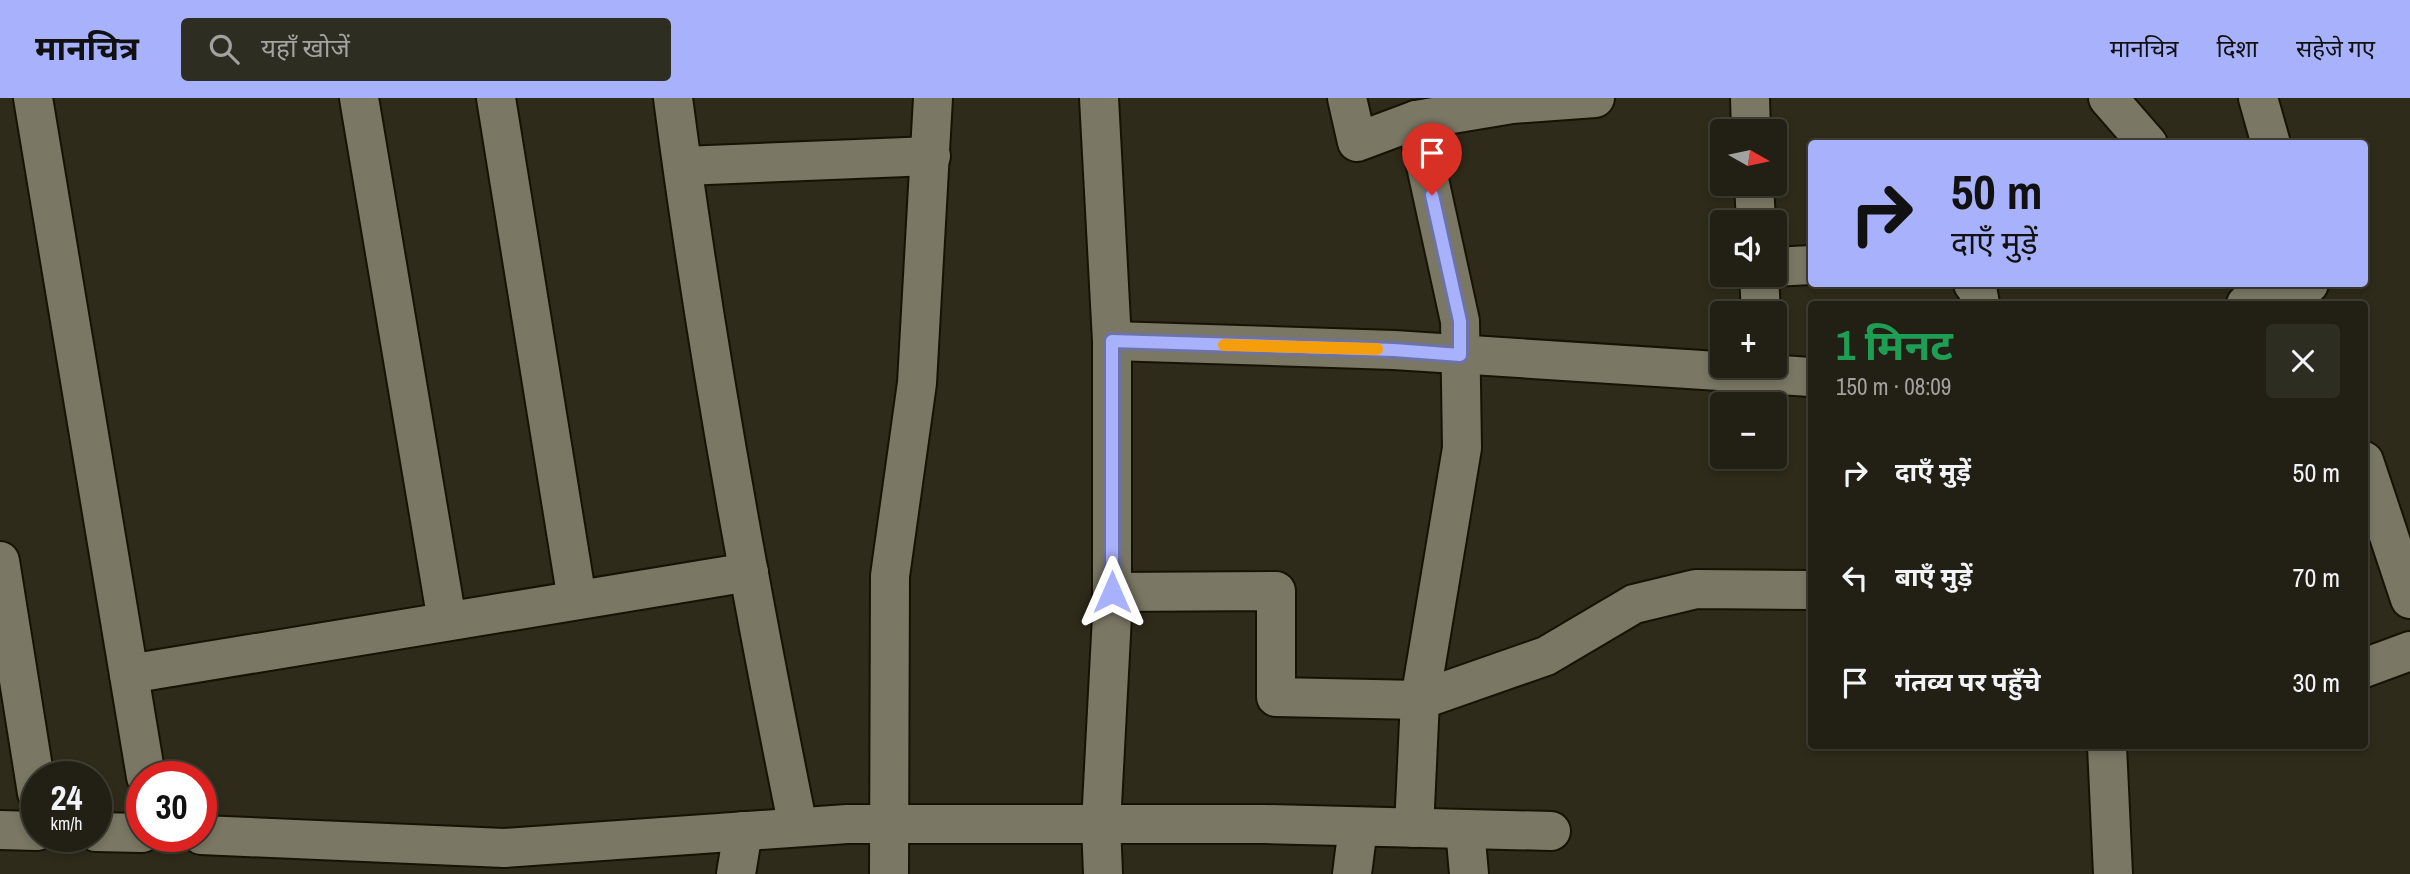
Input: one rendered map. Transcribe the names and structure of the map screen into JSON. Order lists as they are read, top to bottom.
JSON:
{
  "north": "right",
  "page": {
    "header": "मानचित्र",
    "search": "यहाँ खोजें",
    "nav": ["मानचित्र", "दिशा", "सहेजे गए"],
    "map_buttons": ["+", "−"],
    "turn": ["50 m", "दाएँ मुड़ें"],
    "heading": ["1 मिनट", "150 m · 08:09"],
    "list": [
      {
        "name": "दाएँ मुड़ें",
        "value": "50 m"
      },
      {
        "name": "बाएँ मुड़ें",
        "value": "70 m"
      },
      {
        "name": "गंतव्य पर पहुँचे",
        "value": "30 m"
      }
    ],
    "speed": "24 km/h",
    "limit": "30"
  }
}
